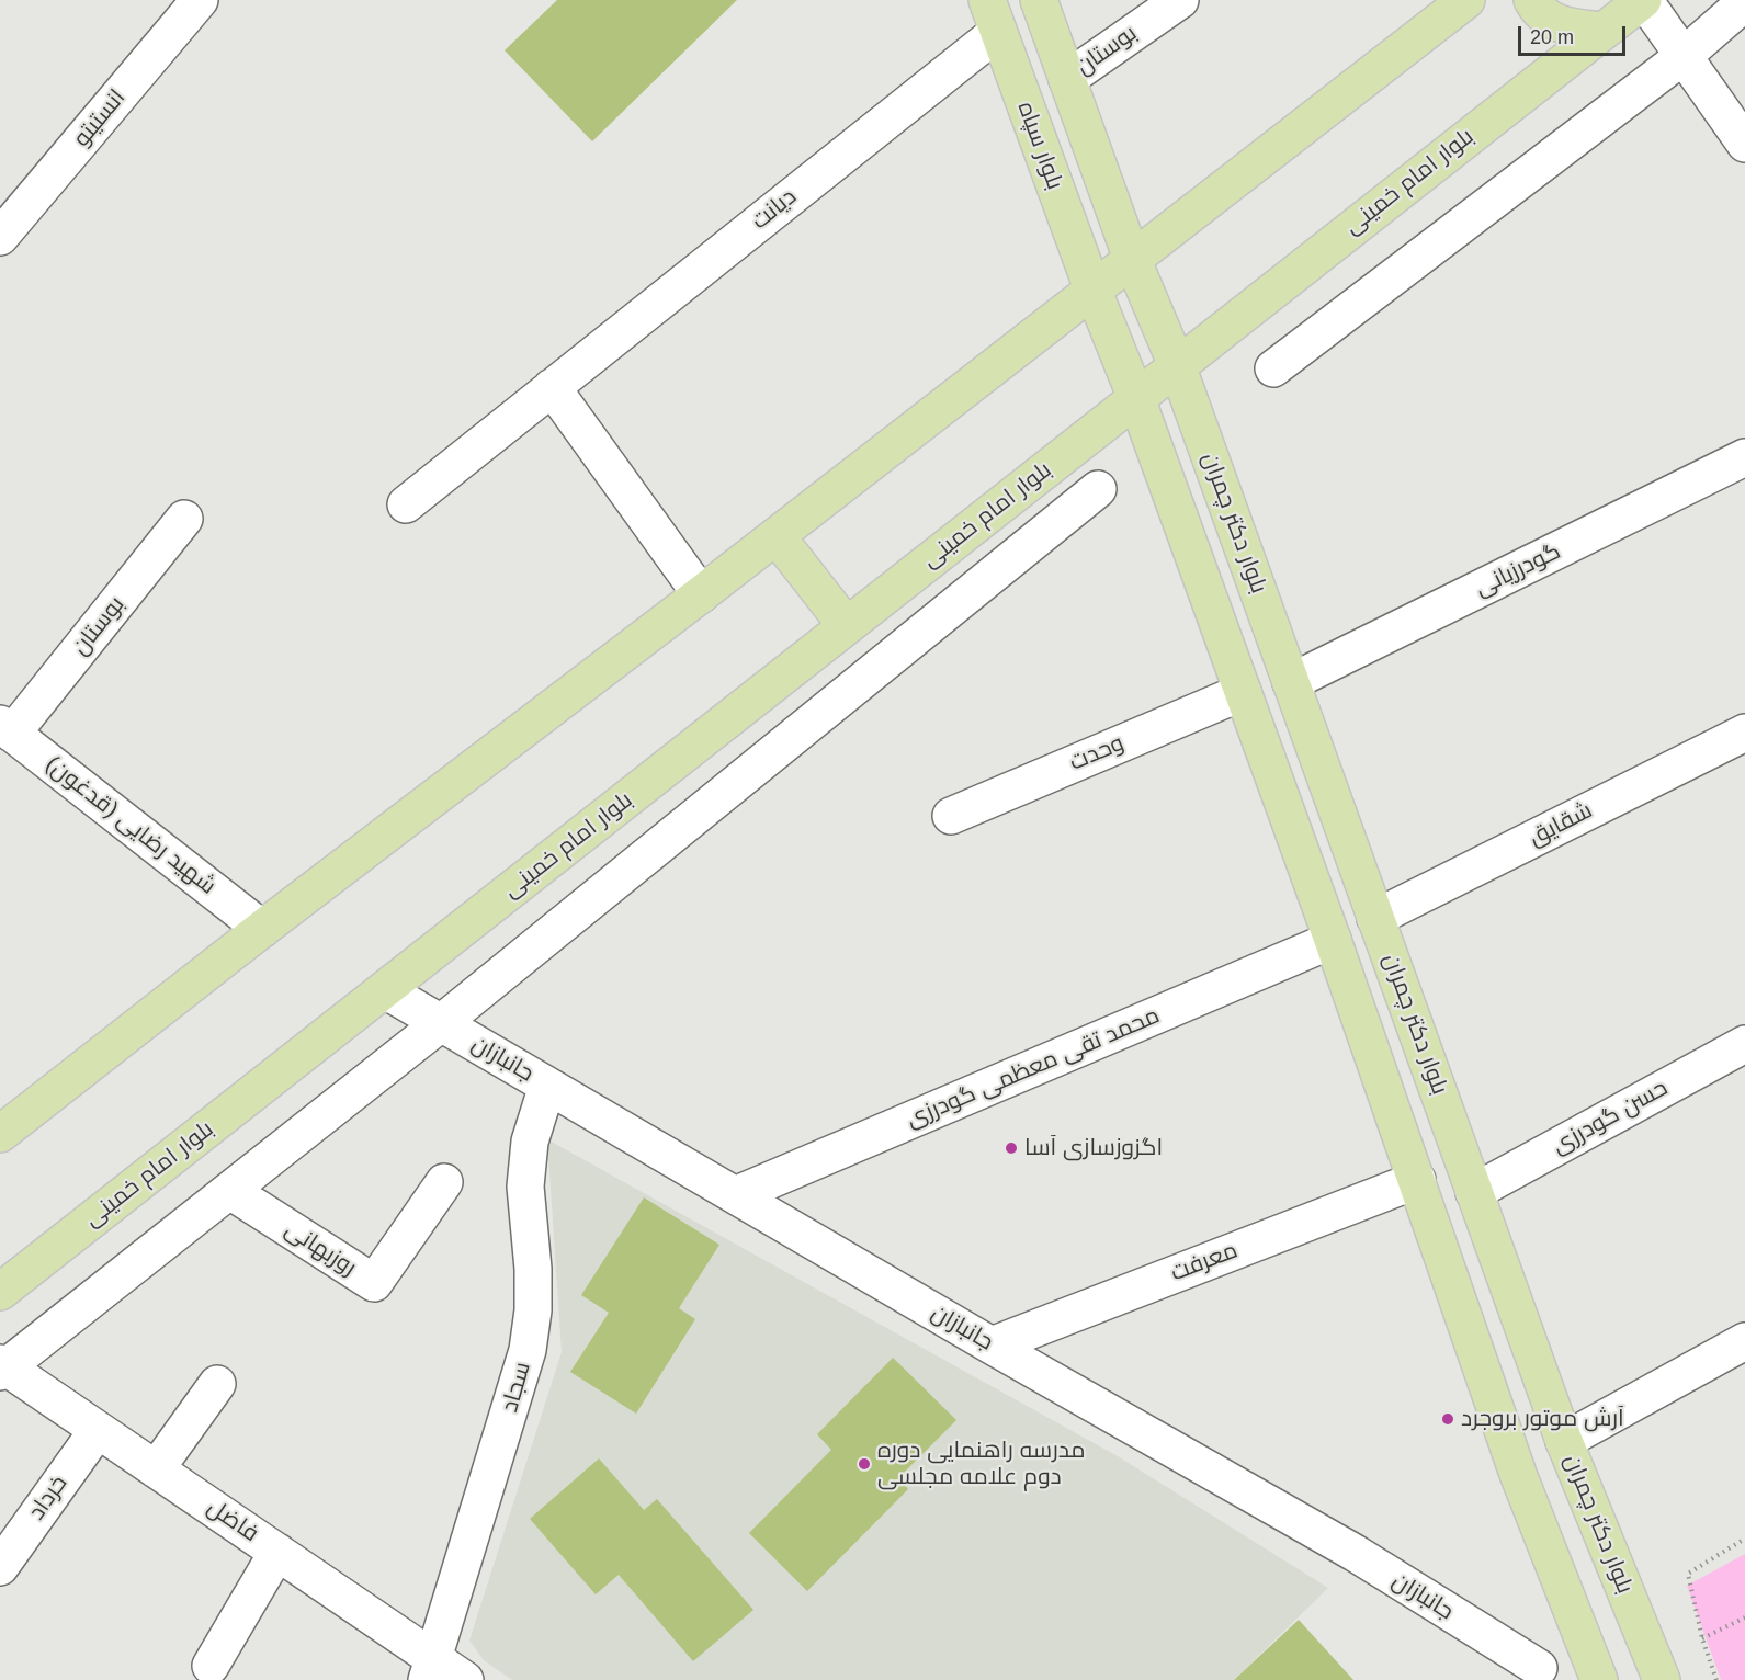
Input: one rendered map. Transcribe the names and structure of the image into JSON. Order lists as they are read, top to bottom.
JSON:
{
  "streets": {
    "main road": ["بلوار سپاه", "بلوار امام خمینی", "بلوار دکتر چمران"],
    "street": [
      "بوستان",
      "انستیتو",
      "دیانت",
      "گودرزیانی",
      "وحدت",
      "شقایق",
      "(قدغون) شهید رضایی",
      "جانبازان",
      "محمد تقی معظمی گودرزی",
      "حسن گودرزی",
      "روزبهانی",
      "معرفت",
      "سجاد",
      "خرداد",
      "فاضل"
    ]
  },
  "crossings": [
    ["بوستان", "بلوار سپاه"],
    ["بوستان", "(قدغون) شهید رضایی"],
    ["بلوار سپاه", "بلوار امام خمینی"],
    ["بلوار سپاه", "دیانت"],
    ["بلوار سپاه", "بلوار دکتر چمران"],
    ["بلوار امام خمینی", "بلوار دکتر چمران"],
    ["بلوار امام خمینی", "جانبازان"],
    ["بلوار دکتر چمران", "گودرزیانی"],
    ["بلوار دکتر چمران", "شقایق"],
    ["بلوار دکتر چمران", "حسن گودرزی"],
    ["جانبازان", "محمد تقی معظمی گودرزی"],
    ["جانبازان", "معرفت"],
    ["جانبازان", "سجاد"],
    ["سجاد", "فاضل"],
    ["خرداد", "فاضل"]
  ],
  "places": ["اگزوزسازی آسا", "آرش موتور بروجرد", "مدرسه راهنمایی دوره دوم علامه مجلسی"],
  "scale_bar": "20 m"
}
